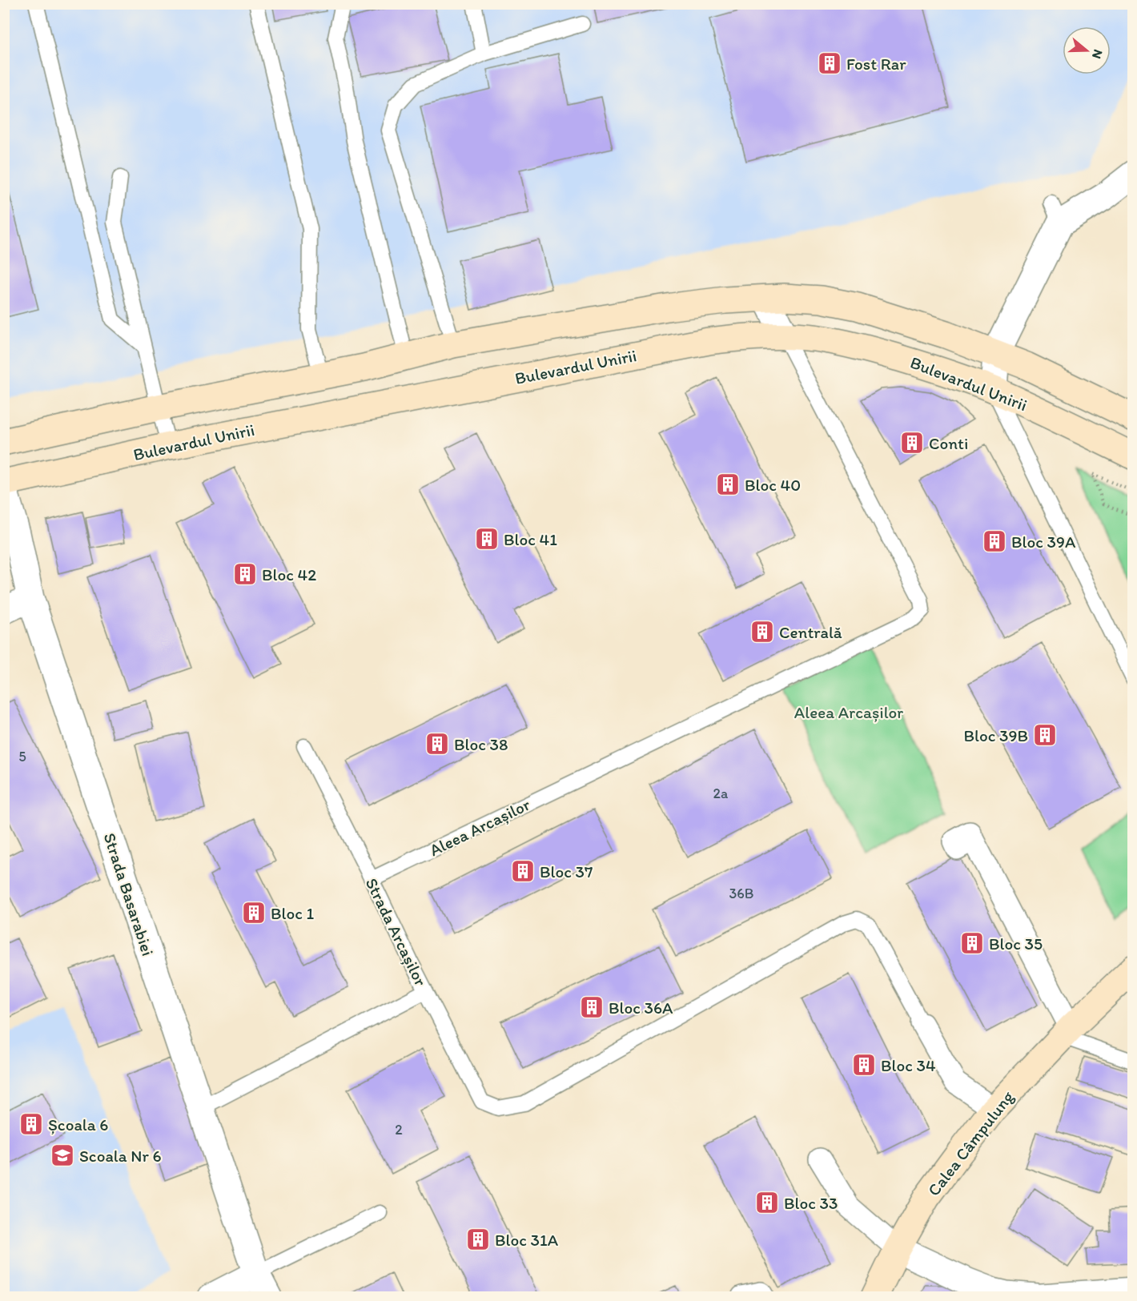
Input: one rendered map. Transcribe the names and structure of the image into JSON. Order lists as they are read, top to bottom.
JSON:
{
  "streets": {
    "main road": ["Bulevardul Unirii", "Calea Câmpulung"],
    "street": ["Strada Basarabiei"],
    "lane": ["Aleea Arcașilor", "Strada Arcașilor"]
  },
  "crossings": [
    ["Bulevardul Unirii", "Aleea Arcașilor"],
    ["Aleea Arcașilor", "Strada Arcașilor"]
  ],
  "parks": ["Aleea Arcașilor"],
  "places": {
    "building": [
      "Fost Rar",
      "Conti",
      "Bloc 40",
      "Bloc 41",
      "Bloc 39A",
      "Bloc 42",
      "Centrală",
      "Bloc 39B",
      "Bloc 38",
      "Bloc 37",
      "Bloc 1",
      "Bloc 35",
      "Bloc 36A",
      "Bloc 34",
      "Școala 6",
      "Bloc 33",
      "Bloc 31A"
    ],
    "school or university": ["Scoala Nr 6"]
  },
  "house_numbers": [
    "5",
    "2a",
    "36B",
    "2"
  ],
  "north": "right"
}
